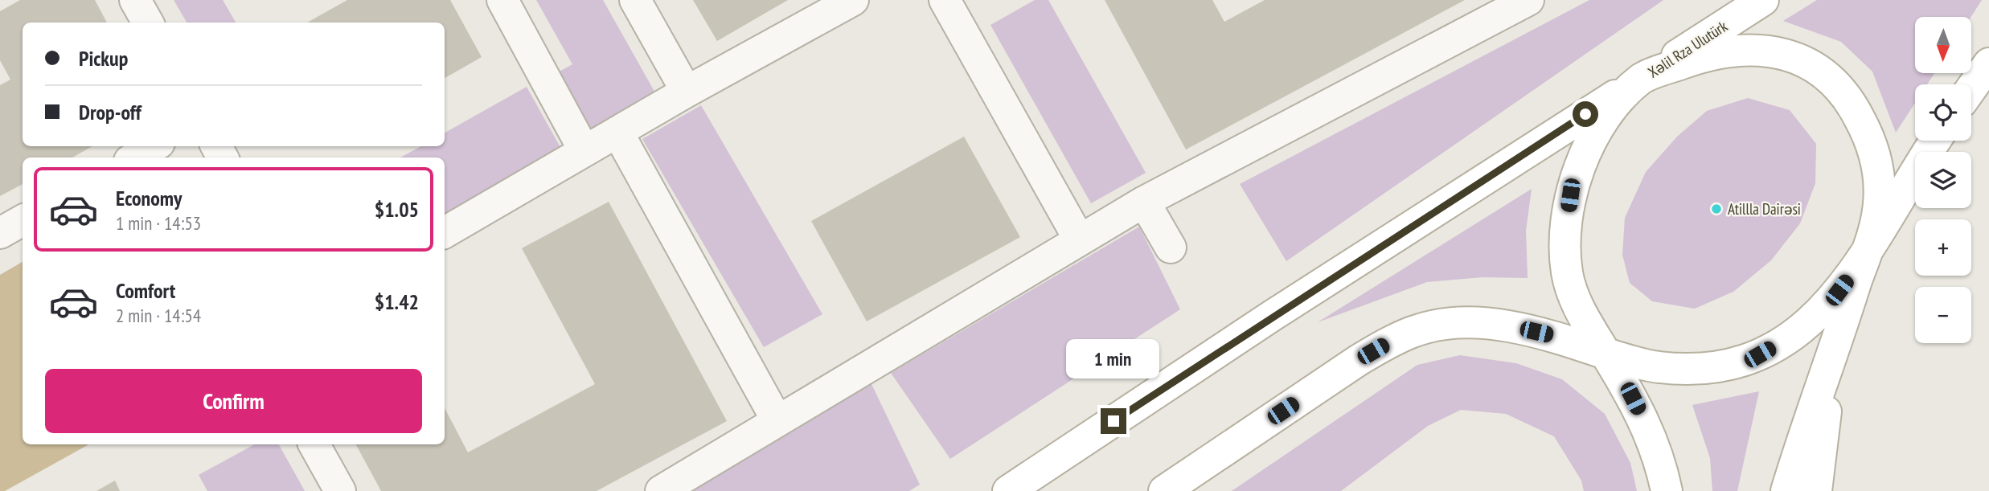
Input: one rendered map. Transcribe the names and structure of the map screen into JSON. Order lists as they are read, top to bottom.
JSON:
{
  "streets": {
    "main road": ["Xəlil Rza Ulutürk"]
  },
  "places": ["Atillla Dairəsi"],
  "north": "bottom",
  "page": {
    "map_buttons": ["+", "−"],
    "banner": ["Pickup", "Drop-off"],
    "list": [
      {
        "name": "Economy",
        "note": "1 min · 14:53",
        "value": "$1.05"
      },
      {
        "name": "Comfort",
        "note": "2 min · 14:54",
        "value": "$1.42"
      }
    ],
    "bubble": "1 min",
    "buttons": "Confirm"
  }
}
